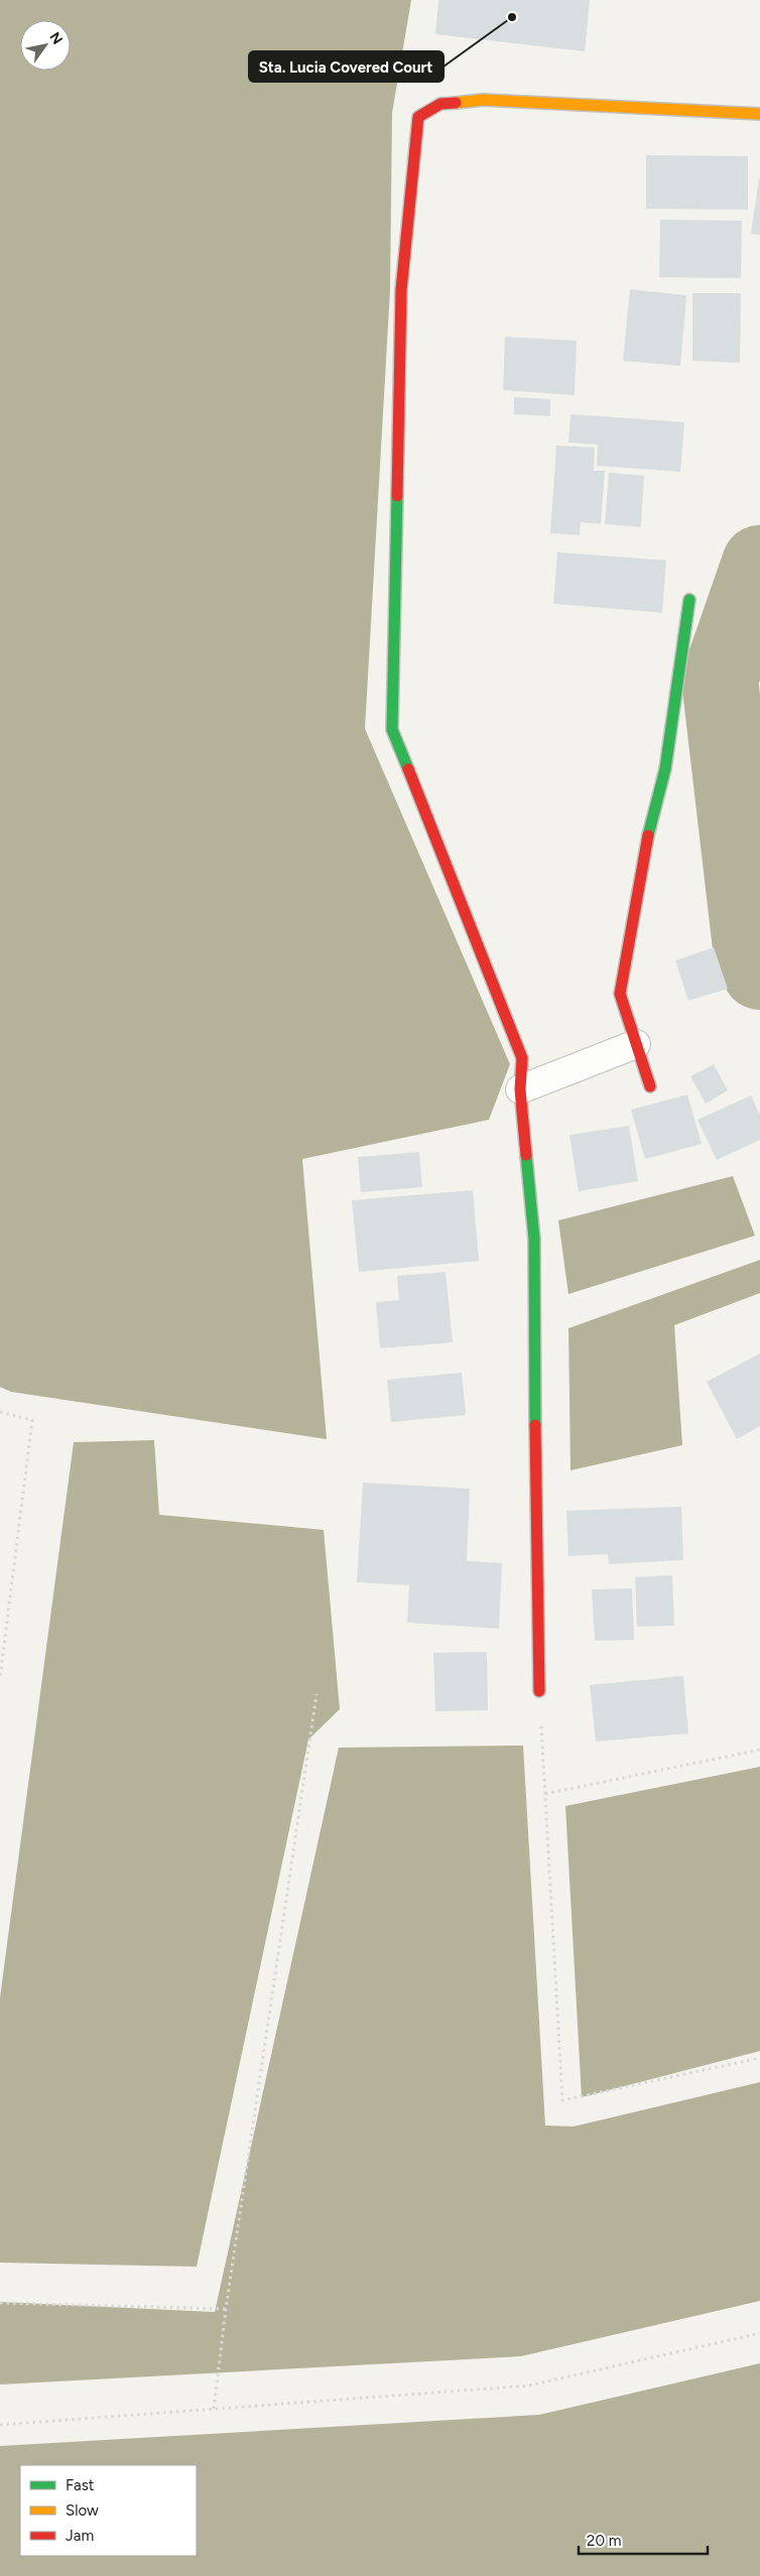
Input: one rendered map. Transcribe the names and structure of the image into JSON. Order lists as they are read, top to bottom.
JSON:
{
  "places": ["Sta. Lucia Covered Court"],
  "legend": ["Fast", "Slow", "Jam"],
  "scale_bar": "20 m",
  "north": "top right"
}
